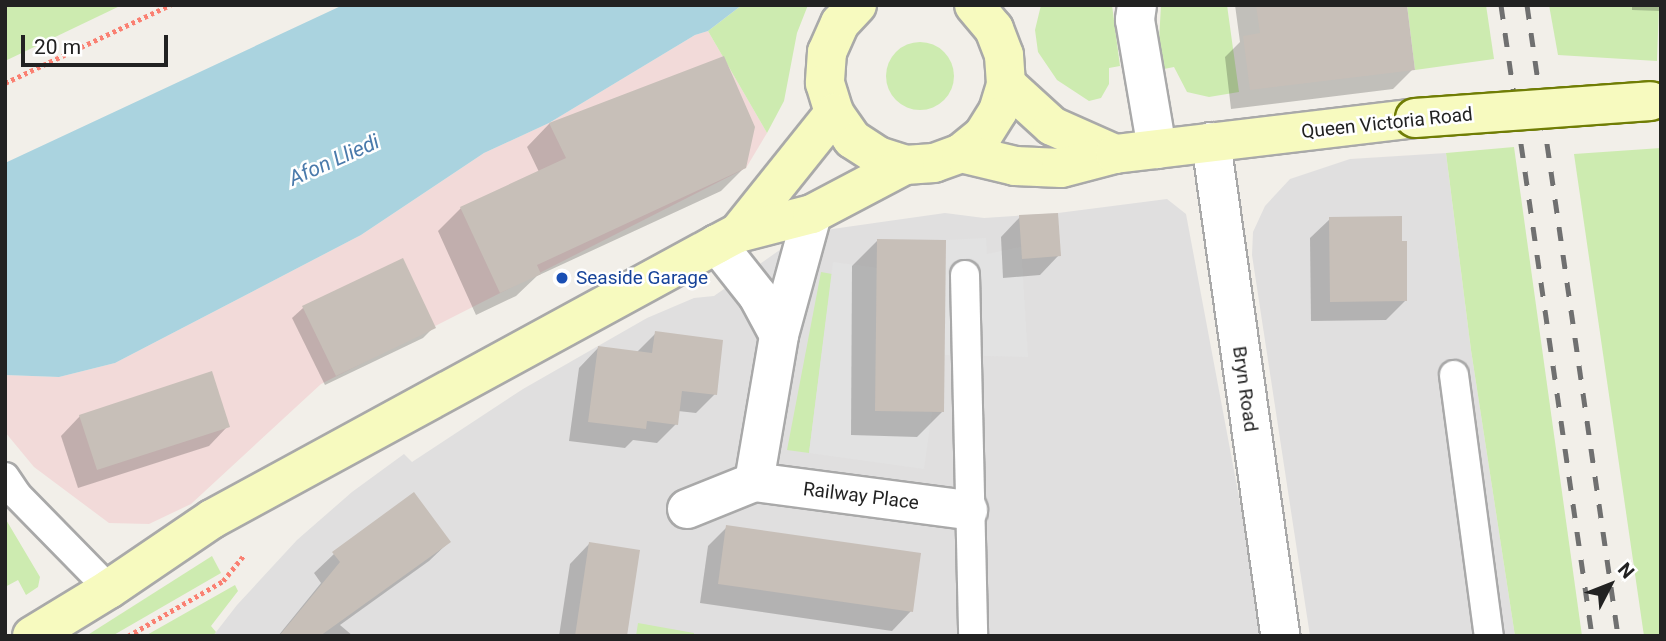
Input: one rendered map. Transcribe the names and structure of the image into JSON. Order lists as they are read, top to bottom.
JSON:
{
  "streets": {
    "main road": ["Queen Victoria Road"],
    "street": ["Bryn Road", "Railway Place"]
  },
  "crossings": [
    ["Queen Victoria Road", "Bryn Road"]
  ],
  "water": ["Afon Lliedi"],
  "places": ["Seaside Garage"],
  "scale_bar": "20 m",
  "north": "top right"
}
